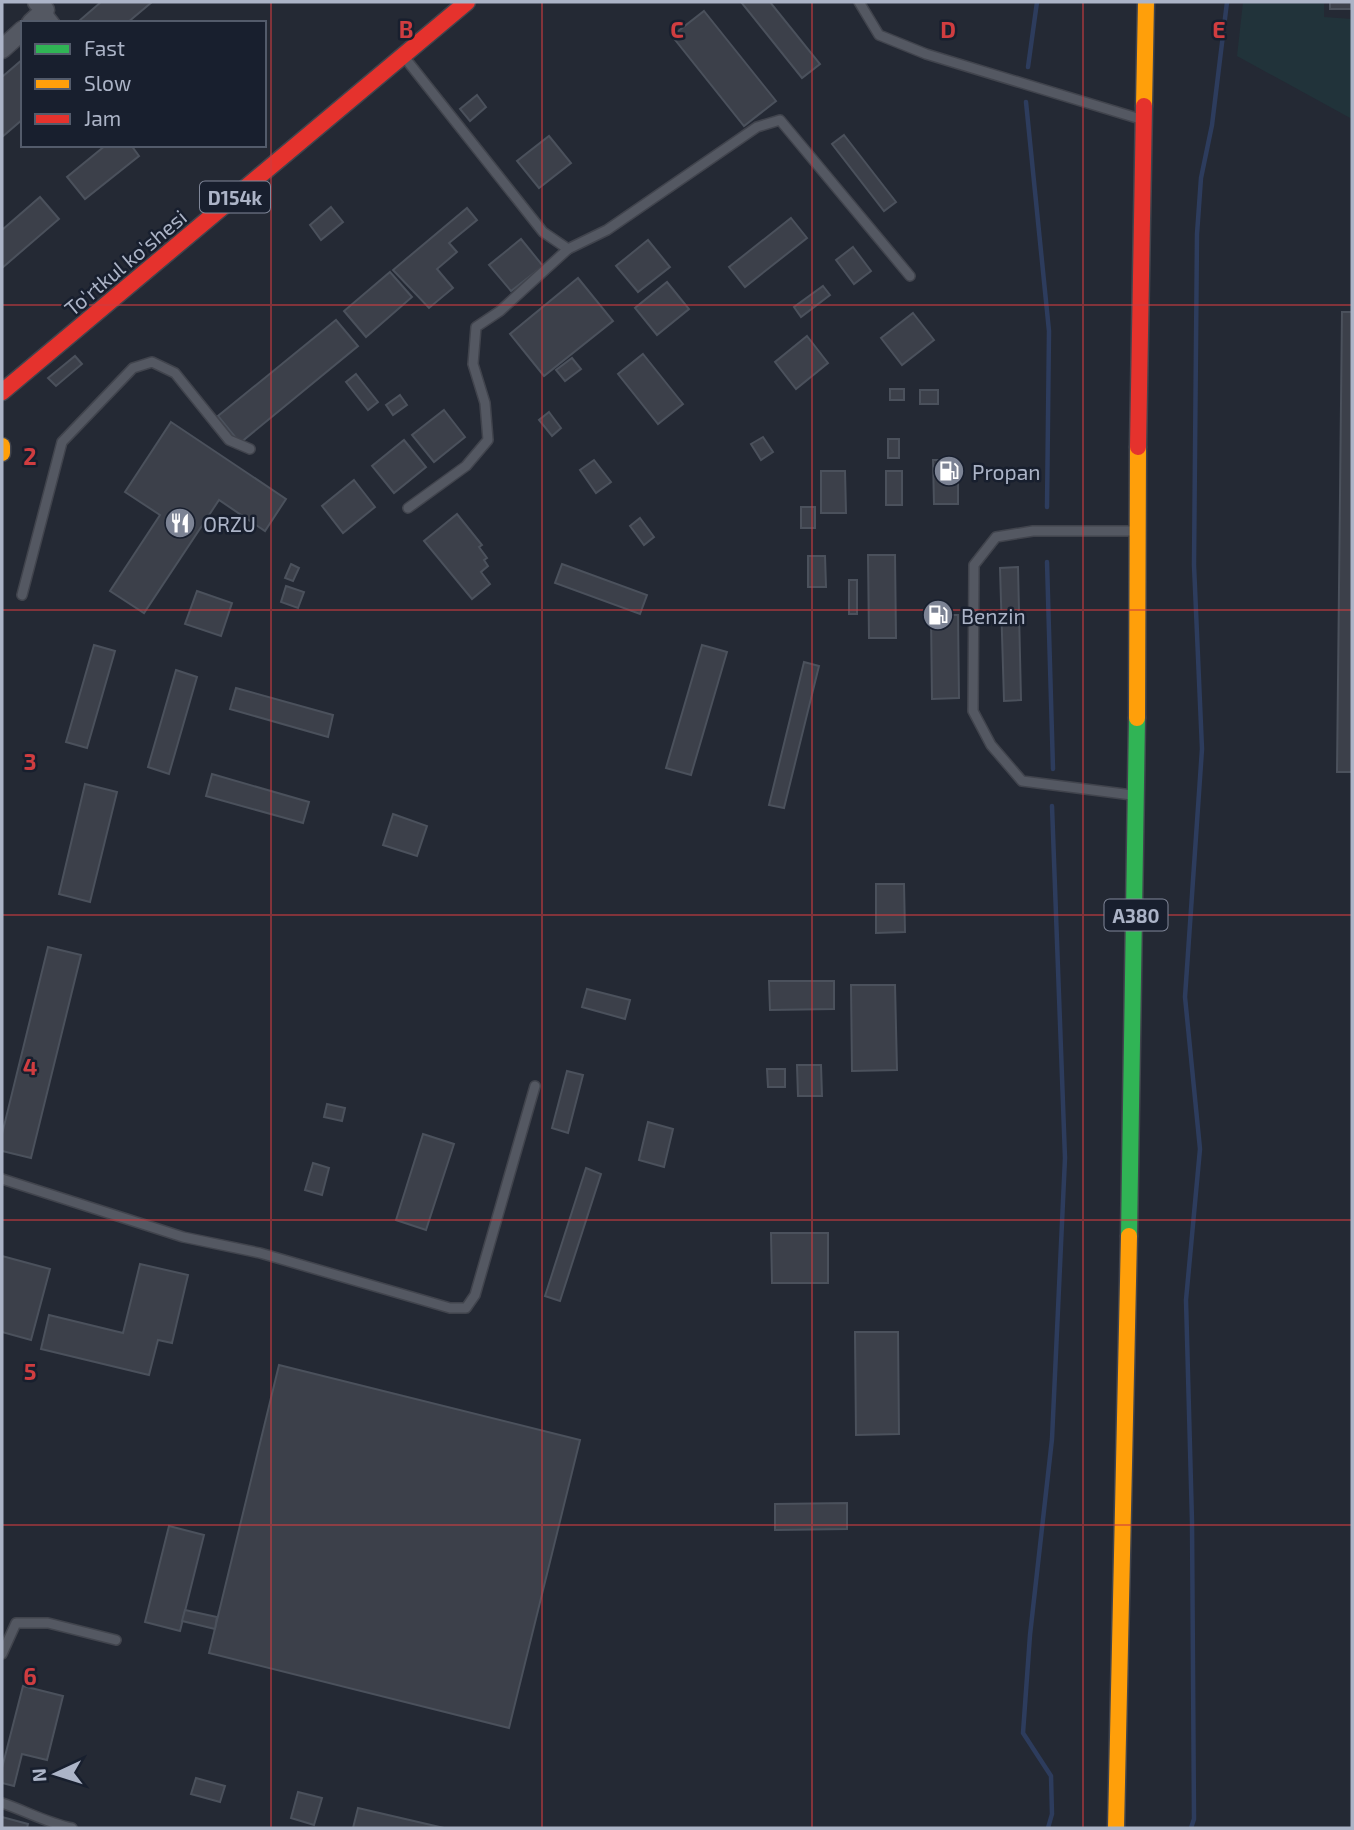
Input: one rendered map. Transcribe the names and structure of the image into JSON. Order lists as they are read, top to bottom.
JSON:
{
  "streets": {
    "main road": ["D154k", "To'rtkul ko'shesi", "A380"]
  },
  "places": {
    "fuel station": ["Propan", "Benzin"],
    "restaurant": ["ORZU"]
  },
  "legend": ["Fast", "Slow", "Jam"],
  "north": "left",
  "grid": {
    "columns": [
      "B",
      "C",
      "D",
      "E"
    ],
    "rows": [
      "2",
      "3",
      "4",
      "5",
      "6"
    ]
  }
}
